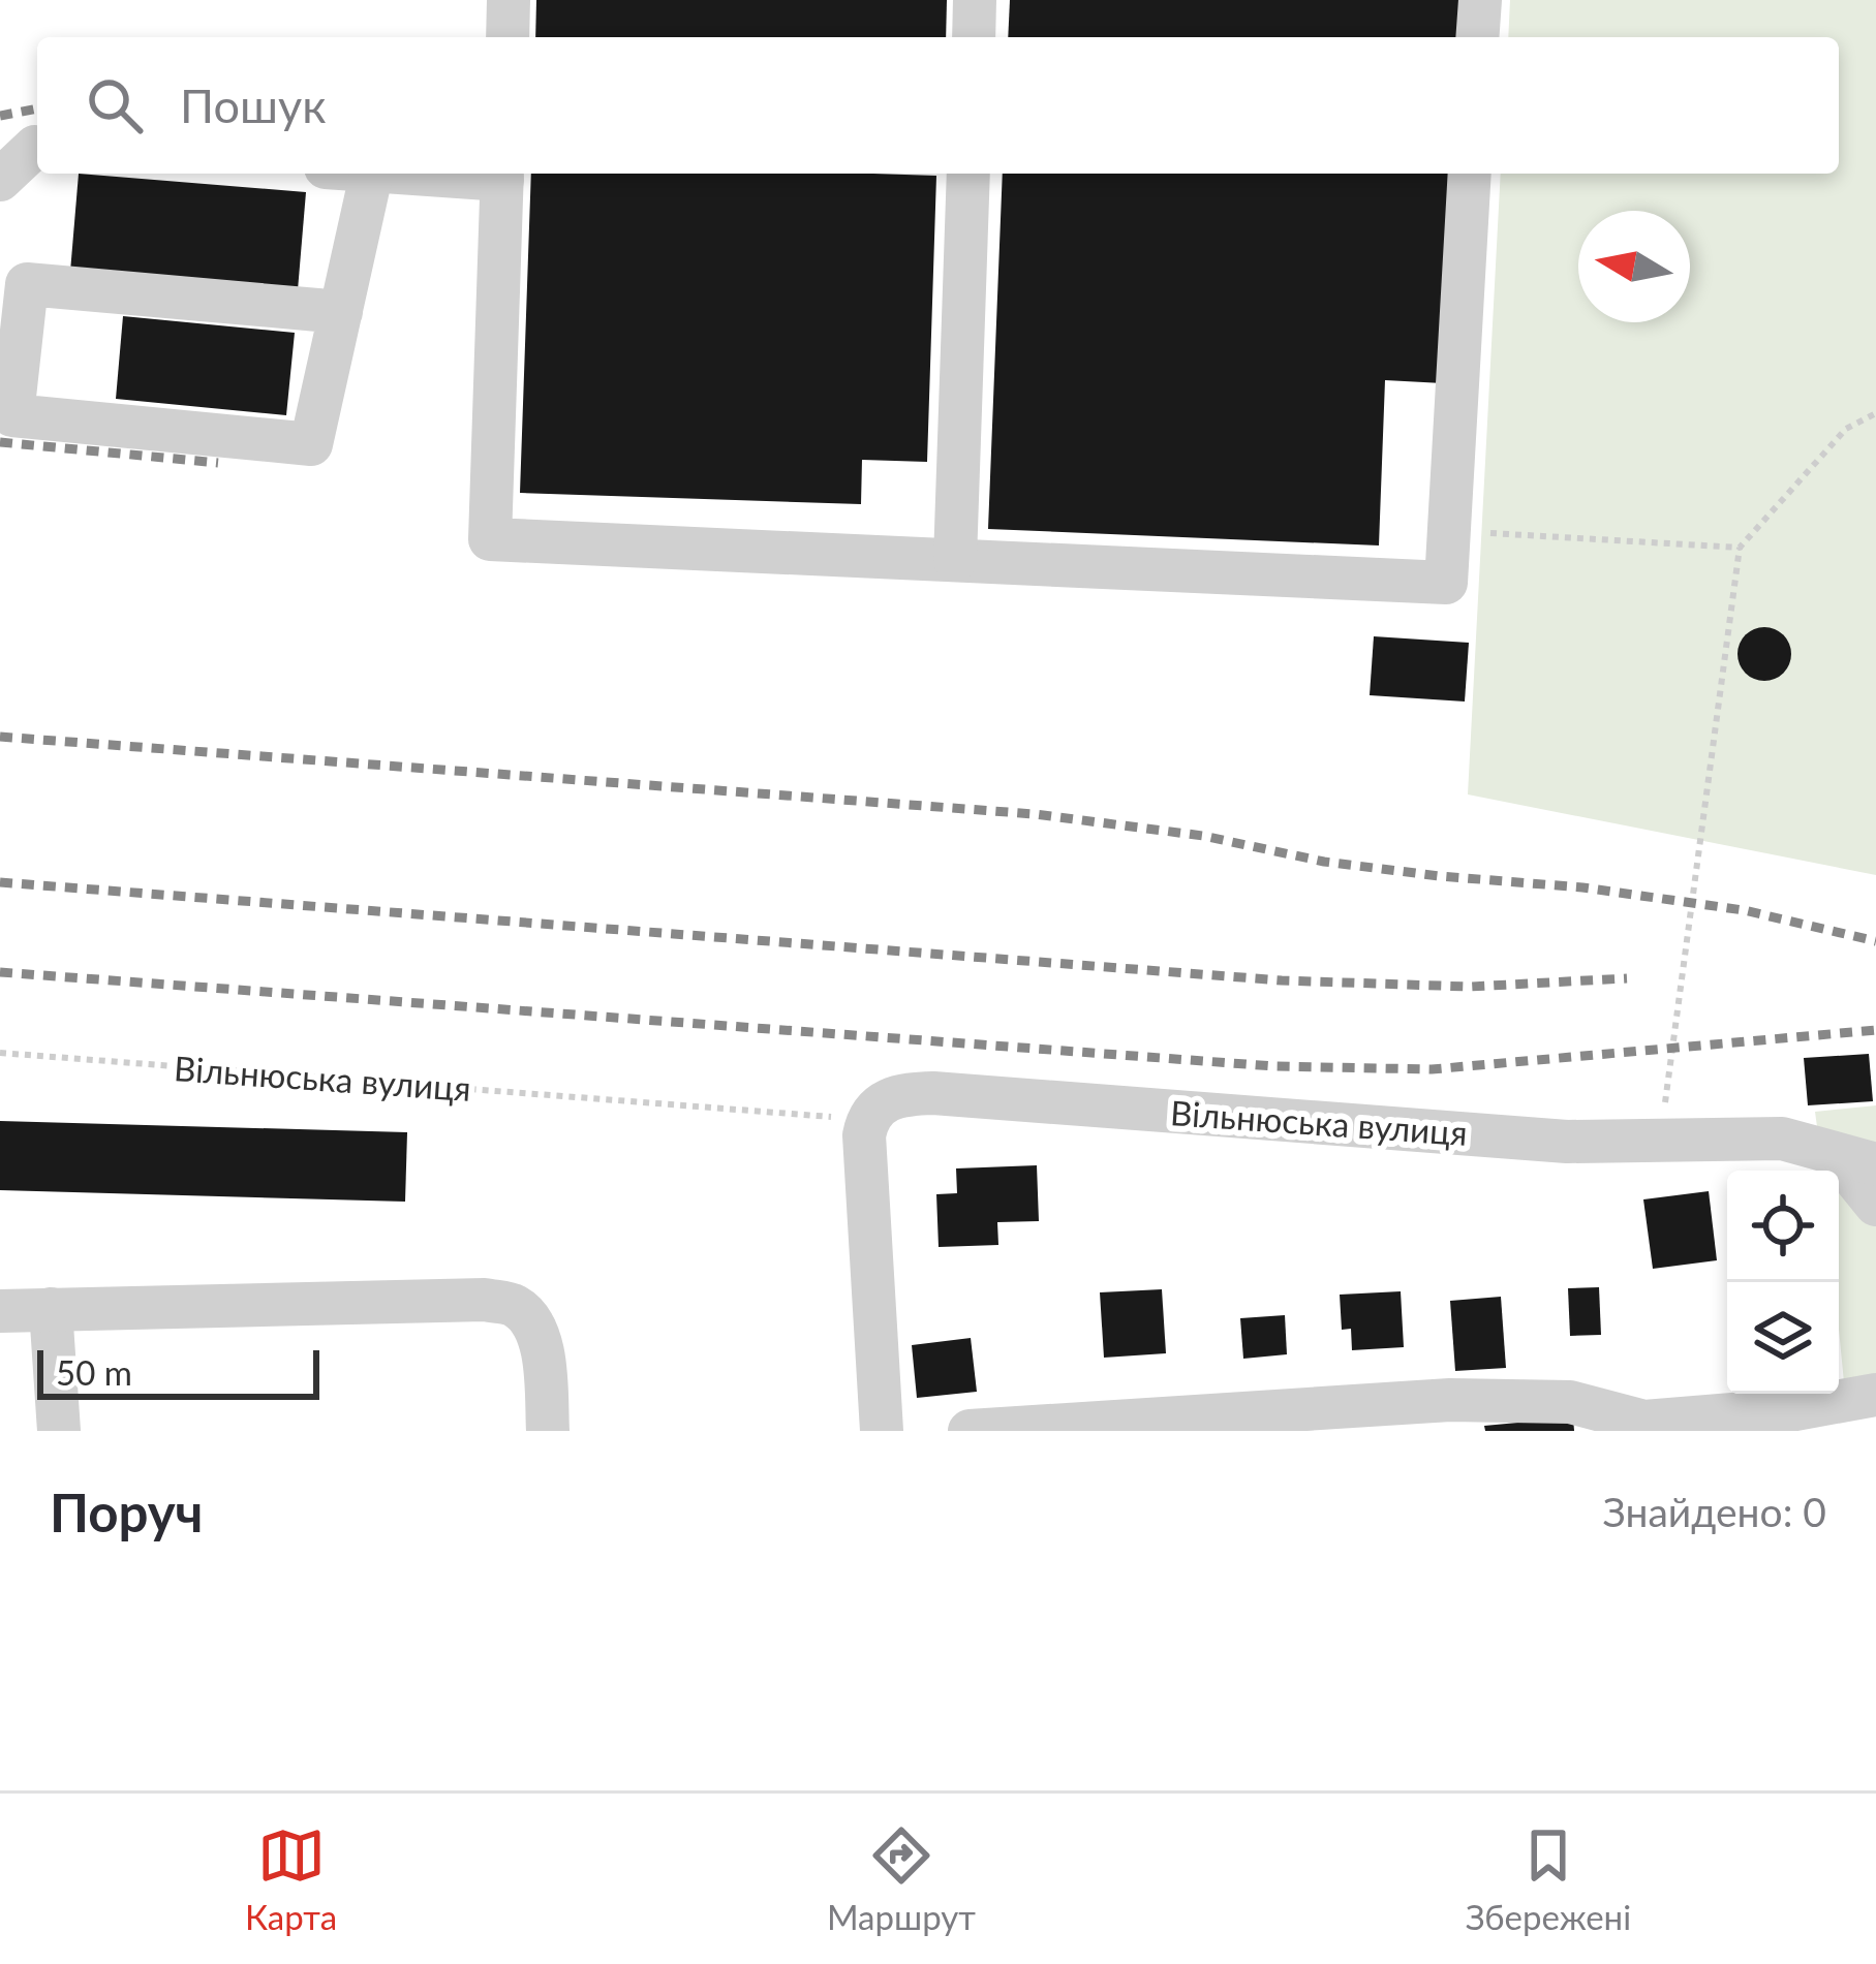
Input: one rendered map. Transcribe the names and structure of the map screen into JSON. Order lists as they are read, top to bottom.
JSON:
{
  "streets": {
    "street": ["Вільнюська вулиця"]
  },
  "scale_bar": "50 m",
  "north": "left",
  "page": {
    "search": "Пошук",
    "scale": "50 m",
    "heading": ["Поруч", "Знайдено: 0"],
    "nav": ["Карта", "Маршрут", "Збережені"]
  }
}
